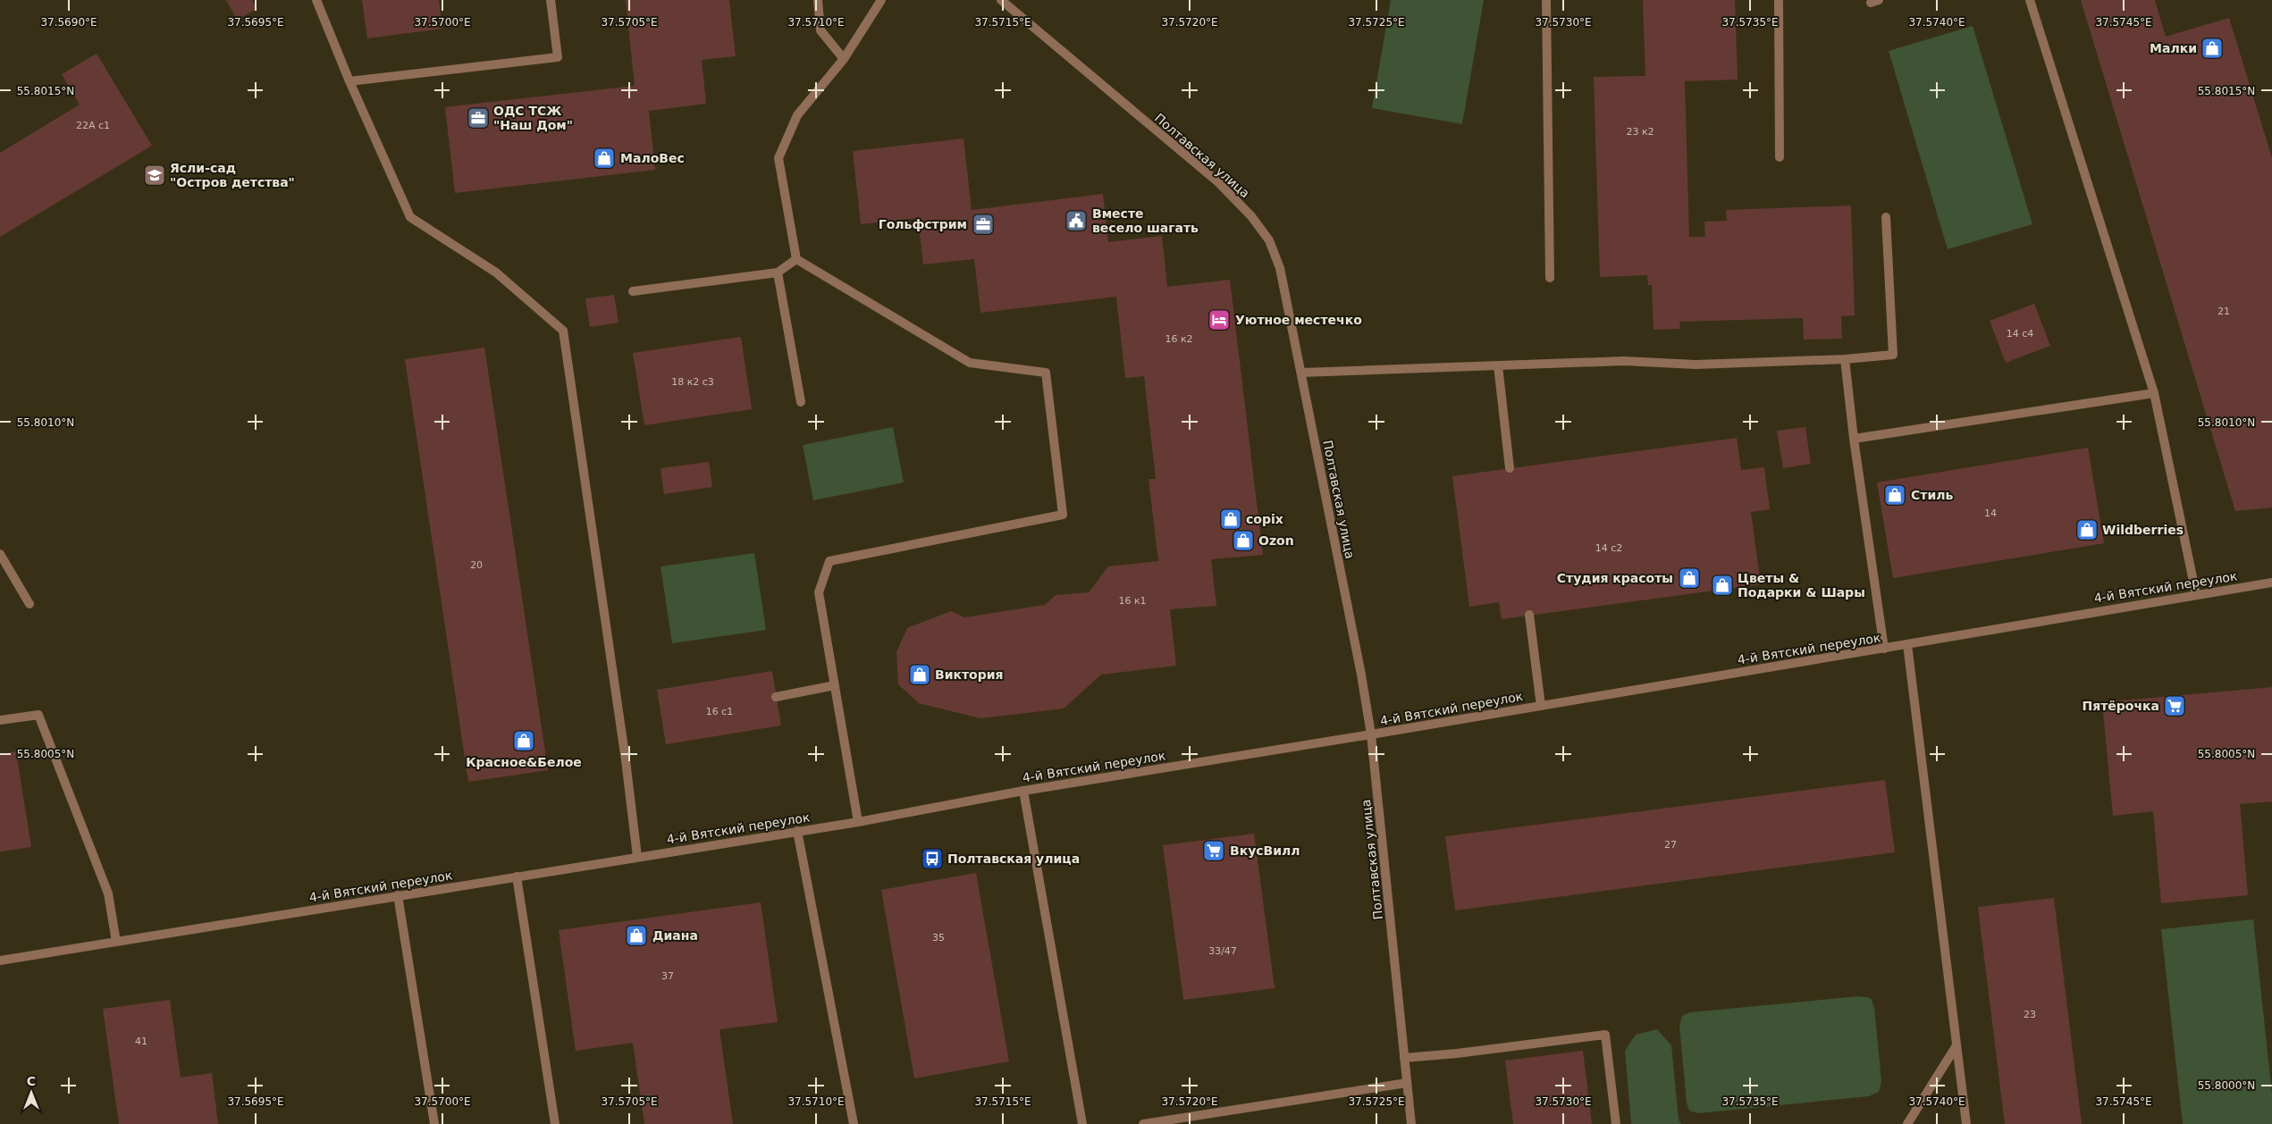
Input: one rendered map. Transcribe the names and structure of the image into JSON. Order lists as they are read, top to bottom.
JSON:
{
  "streets": {
    "street": ["Полтавская улица", "4-й Вятский переулок"]
  },
  "crossings": [
    ["Полтавская улица", "4-й Вятский переулок"]
  ],
  "places": {
    "shop": [
      "Малки",
      "МалоВес",
      "Стиль",
      "copix",
      "Wildberries",
      "Ozon",
      "Студия красоты",
      "Цветы & Подарки & Шары",
      "Виктория",
      "Красное&Белое",
      "Диана"
    ],
    "office": ["ОДС ТСЖ \"Наш Дом\"", "Гольфстрим"],
    "school or university": ["Ясли-сад \"Остров детства\""],
    "public building": ["Вместе весело шагать"],
    "hotel": ["Уютное местечко"],
    "supermarket": ["Пятёрочка", "ВкусВилл"],
    "bus stop": ["Полтавская улица"]
  },
  "house_numbers": [
    "22А с1",
    "23 к2",
    "21",
    "14 с4",
    "16 к2",
    "18 к2 с3",
    "14",
    "14 с2",
    "20",
    "16 к1",
    "16 с1",
    "27",
    "35",
    "33/47",
    "37",
    "23",
    "41"
  ],
  "north": "top",
  "coordinates": [
    "37.5690°E",
    "37.5695°E",
    "37.5700°E",
    "37.5705°E",
    "37.5710°E",
    "37.5715°E",
    "37.5720°E",
    "37.5725°E",
    "37.5730°E",
    "37.5735°E",
    "37.5740°E",
    "37.5745°E",
    "55.8015°N",
    "55.8010°N",
    "55.8005°N",
    "55.8000°N"
  ]
}
